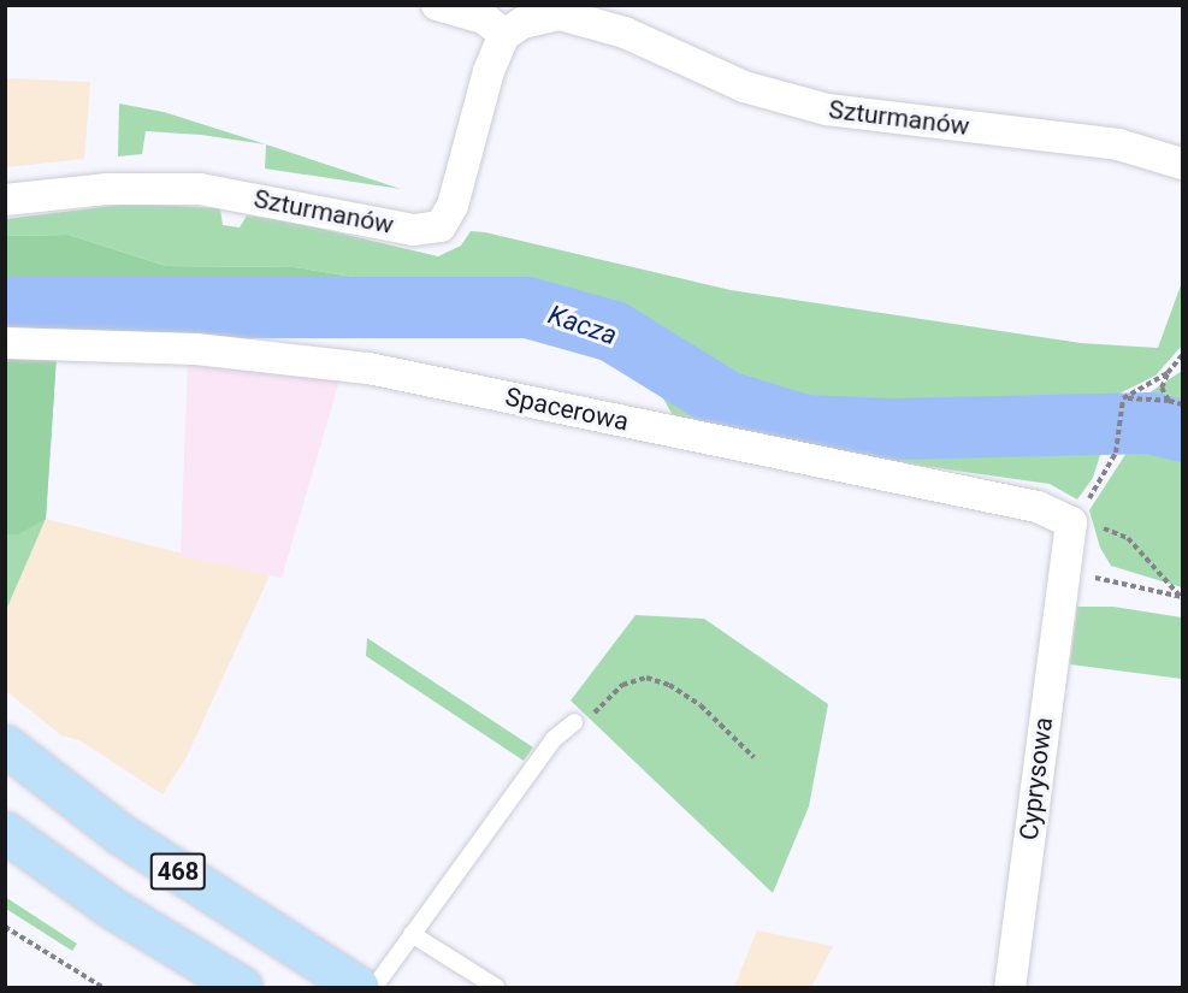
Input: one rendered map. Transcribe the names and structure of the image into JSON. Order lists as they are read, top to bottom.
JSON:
{
  "streets": {
    "main road": ["468"],
    "street": ["Szturmanów", "Spacerowa", "Cyprysowa"]
  },
  "water": ["Kacza"]
}
